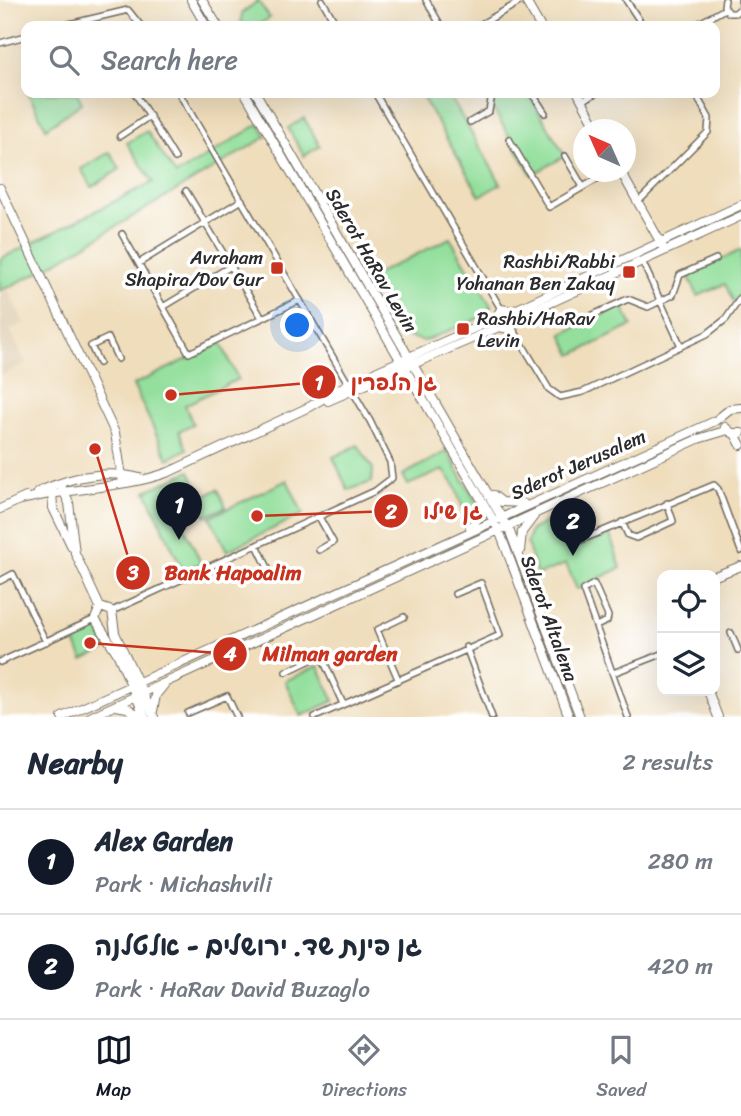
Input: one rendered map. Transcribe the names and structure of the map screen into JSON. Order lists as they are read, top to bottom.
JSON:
{
  "streets": {
    "main road": ["Sderot HaRav Levin", "Sderot Jerusalem", "Sderot Altalena"]
  },
  "crossings": [
    ["Sderot HaRav Levin", "Sderot Jerusalem"],
    ["Sderot HaRav Levin", "Sderot Altalena"],
    ["Sderot Jerusalem", "Sderot Altalena"]
  ],
  "places": {
    "transit": ["Avraham Shapira/Dov Gur", "Rashbi/Rabbi Yohanan Ben Zakay", "Rashbi/HaRav Levin"],
    "other": [
      "גן הלפרין",
      "Bank Hapoalim",
      "גן שילו",
      "Milman garden"
    ]
  },
  "north": "top left",
  "page": {
    "search": "Search here",
    "pins": ["1", "2"],
    "heading": ["Nearby", "2 results"],
    "list": [
      {
        "mark": "1",
        "name": "Alex Garden",
        "note": "Park · Michashvili",
        "value": "280 m"
      },
      {
        "mark": "2",
        "name": "גן פינת שד. ירושלים - אלטלנה",
        "note": "Park · HaRav David Buzaglo",
        "value": "420 m"
      }
    ],
    "nav": ["Map", "Directions", "Saved"]
  }
}
